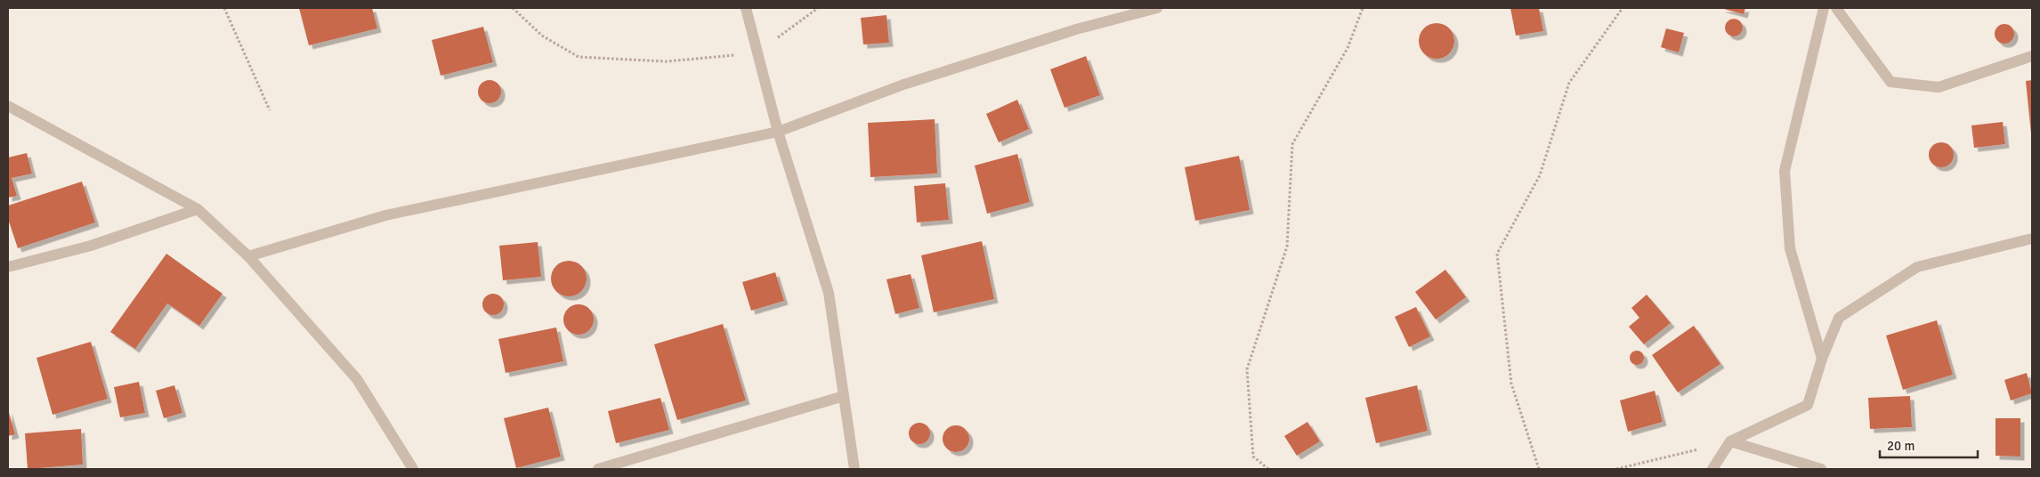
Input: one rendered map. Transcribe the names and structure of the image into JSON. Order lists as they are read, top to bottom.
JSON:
{
  "scale_bar": "20 m"
}
